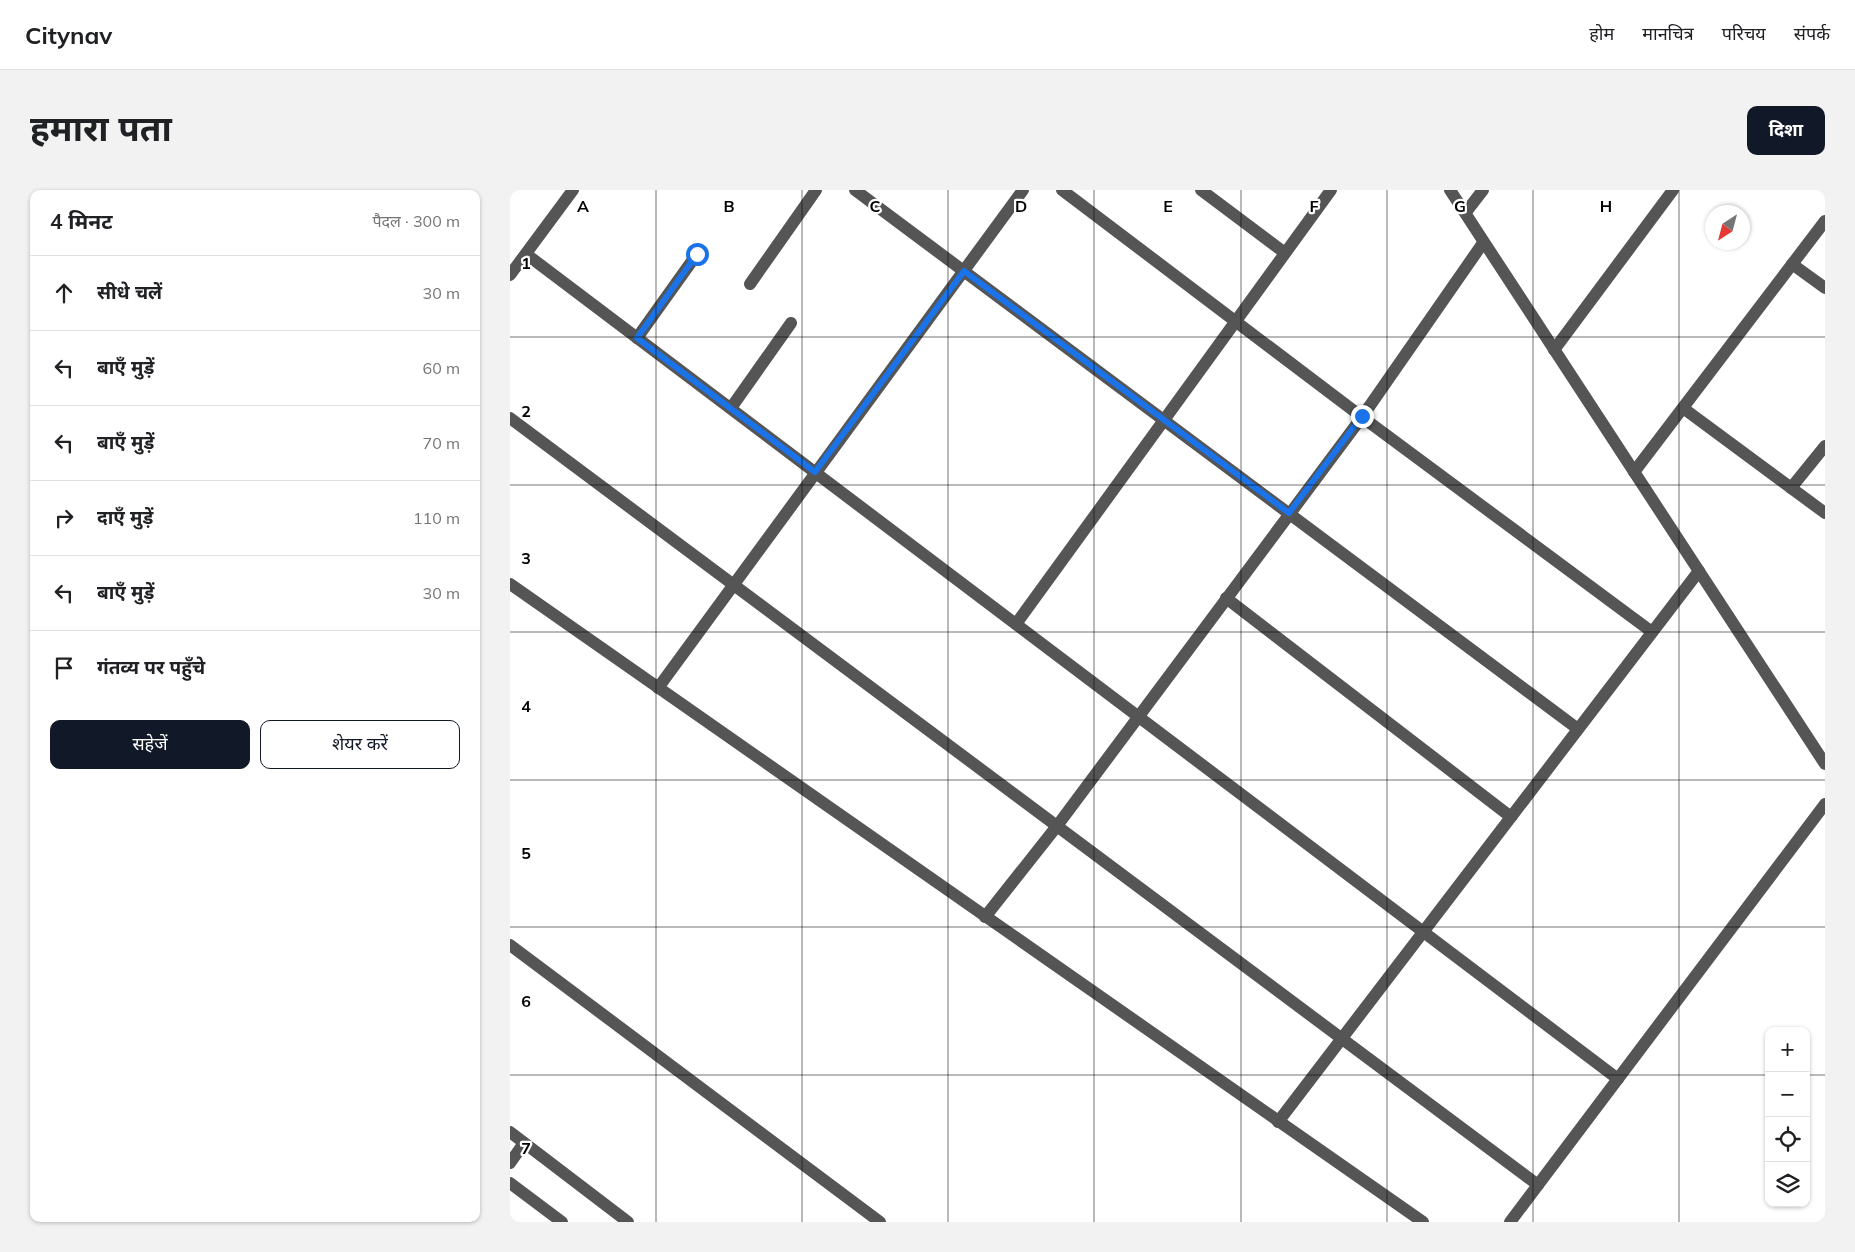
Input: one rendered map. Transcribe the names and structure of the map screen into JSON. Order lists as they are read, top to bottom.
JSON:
{
  "north": "bottom left",
  "page": {
    "header": "Citynav",
    "nav": [
      "होम",
      "मानचित्र",
      "परिचय",
      "संपर्क"
    ],
    "title": "हमारा पता",
    "buttons": [
      "दिशा",
      ["सहेजें", "शेयर करें"]
    ],
    "heading": ["4 मिनट", "पैदल · 300 m"],
    "list": [
      ["सीधे चलें", "30 m"],
      ["बाएँ मुड़ें", "60 m"],
      ["बाएँ मुड़ें", "70 m"],
      ["दाएँ मुड़ें", "110 m"],
      ["बाएँ मुड़ें", "30 m"],
      "गंतव्य पर पहुँचे"
    ],
    "map_buttons": ["+", "−"]
  },
  "grid": {
    "columns": [
      "A",
      "B",
      "C",
      "D",
      "E",
      "F",
      "G",
      "H"
    ],
    "rows": [
      "1",
      "2",
      "3",
      "4",
      "5",
      "6",
      "7"
    ]
  }
}
